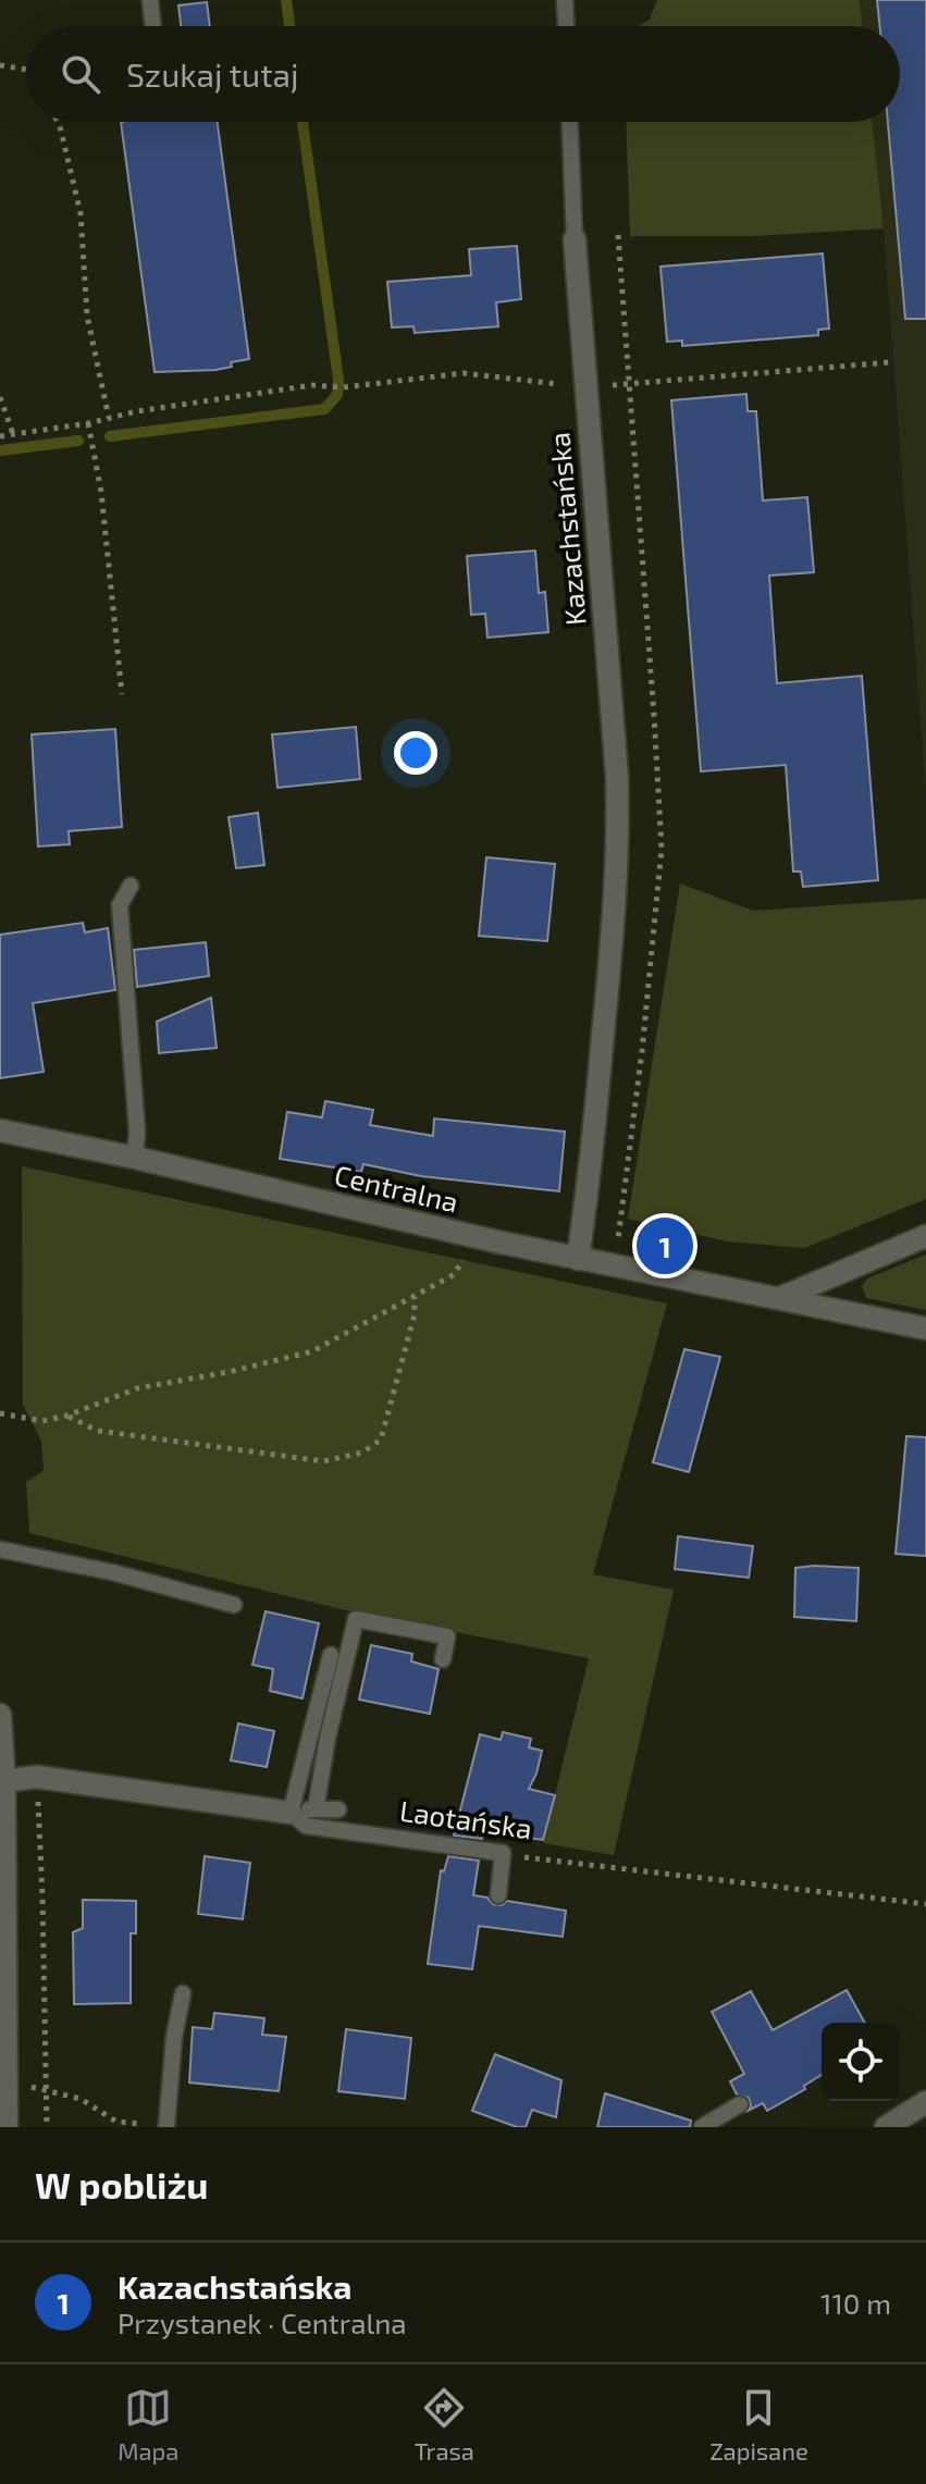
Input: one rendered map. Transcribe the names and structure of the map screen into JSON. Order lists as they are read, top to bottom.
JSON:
{
  "streets": {
    "street": ["Kazachstańska", "Centralna", "Laotańska"]
  },
  "crossings": [
    ["Kazachstańska", "Centralna"]
  ],
  "page": {
    "search": "Szukaj tutaj",
    "pins": "1",
    "heading": "W pobliżu",
    "list": [
      {
        "mark": "1",
        "name": "Kazachstańska",
        "note": "Przystanek · Centralna",
        "value": "110 m"
      }
    ],
    "nav": ["Mapa", "Trasa", "Zapisane"]
  }
}
